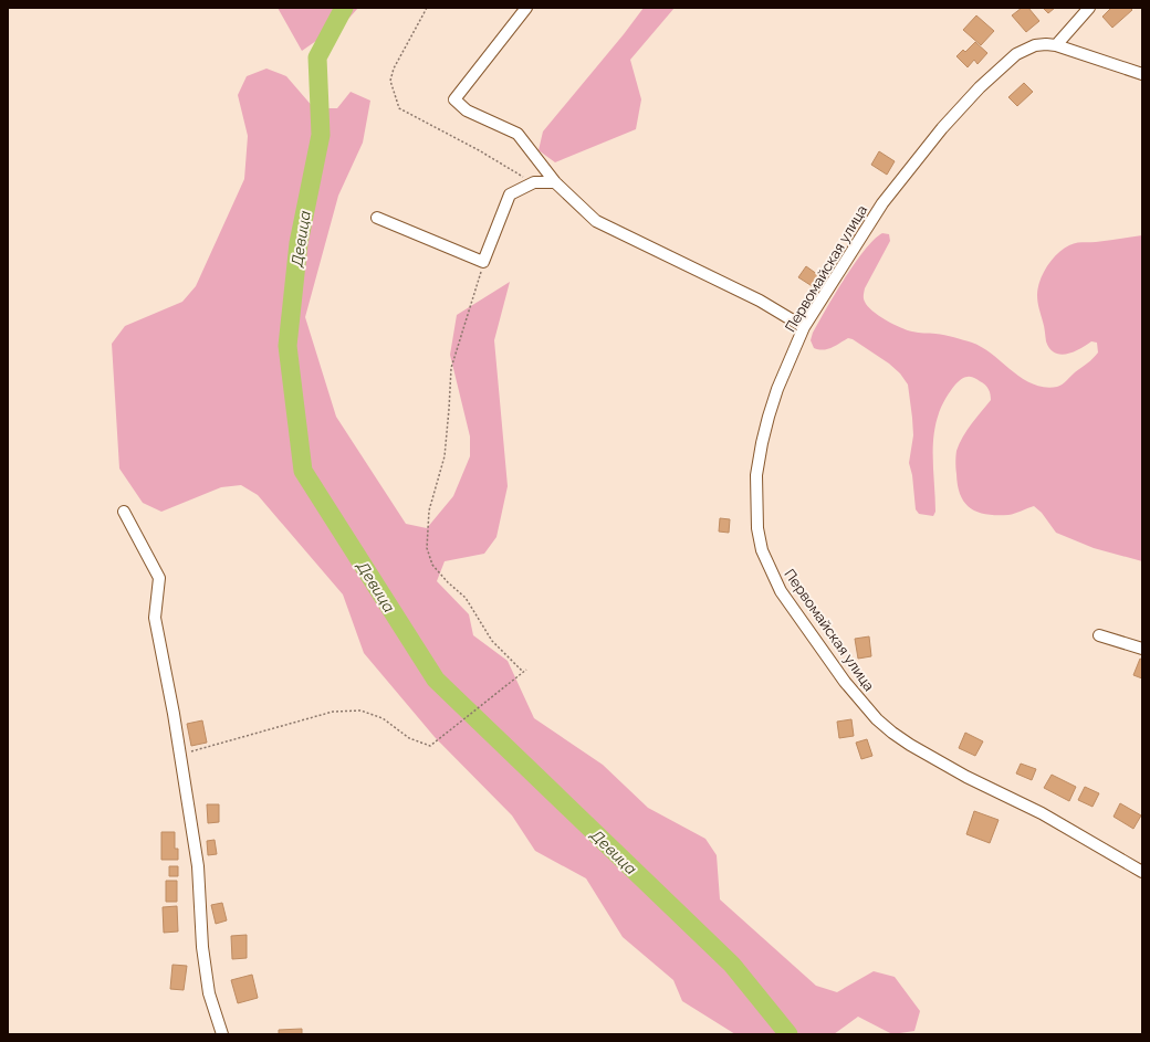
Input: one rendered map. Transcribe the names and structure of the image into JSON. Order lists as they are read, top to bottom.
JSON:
{
  "streets": {
    "street": ["Первомайская улица"]
  },
  "water": ["Девица"]
}
